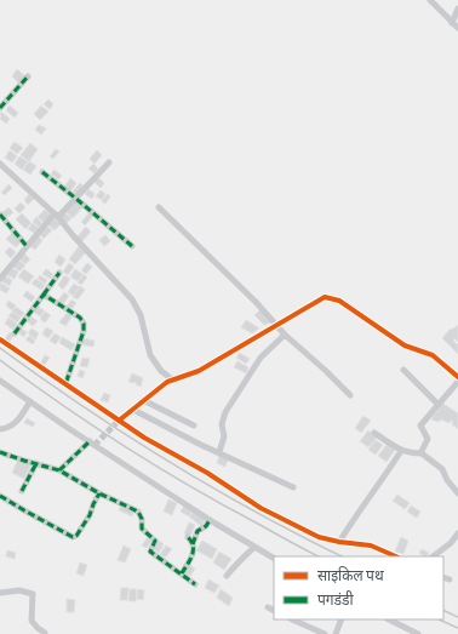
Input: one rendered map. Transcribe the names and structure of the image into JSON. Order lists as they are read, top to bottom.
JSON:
{
  "legend": ["साइकिल पथ", "पगडंडी"]
}
